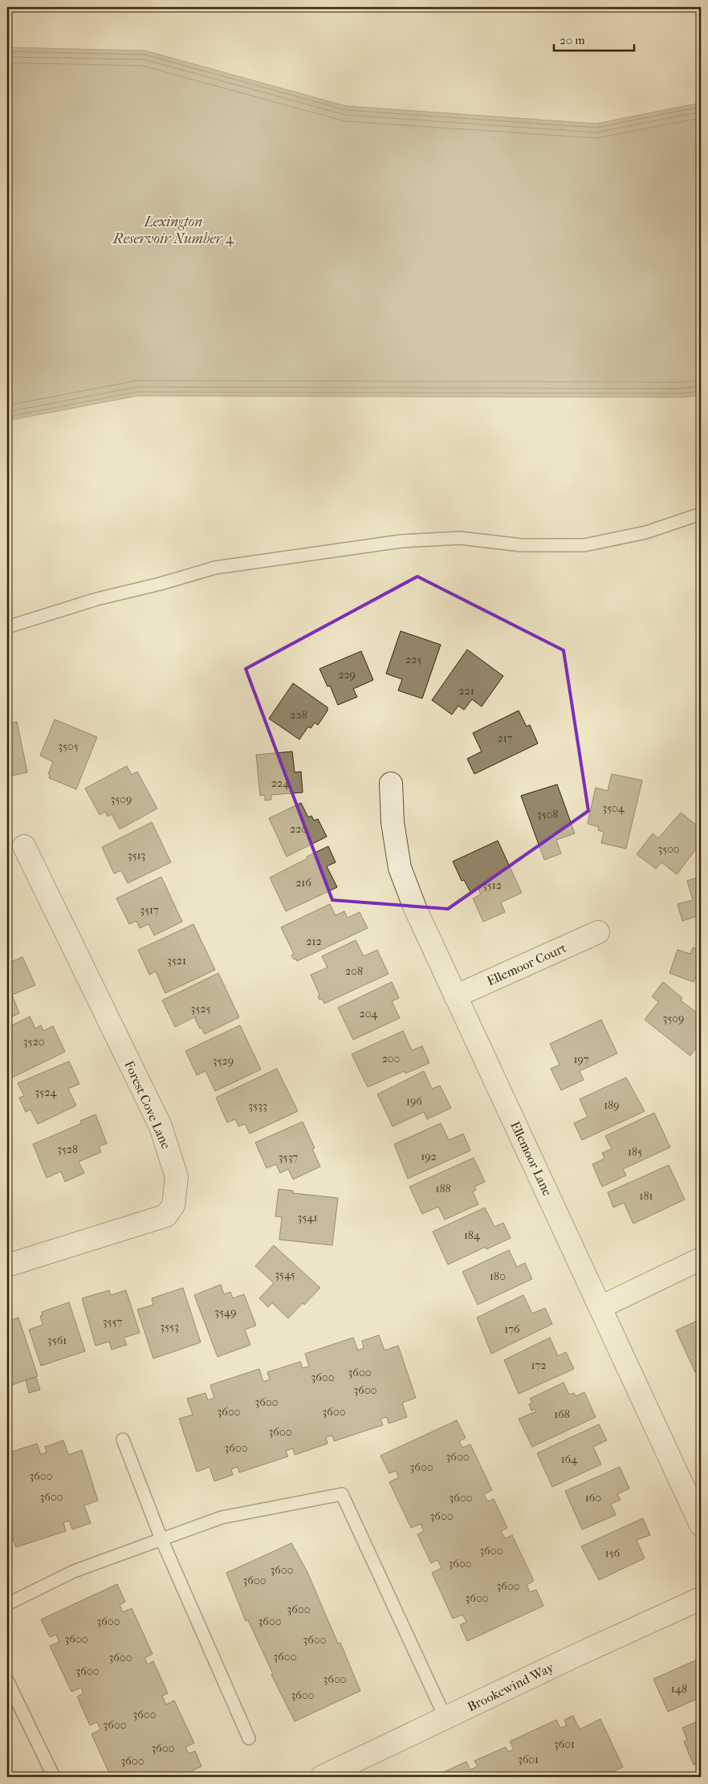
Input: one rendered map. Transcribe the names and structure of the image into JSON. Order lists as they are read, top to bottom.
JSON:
{
  "streets": {
    "street": [
      "Ellemoor Court",
      "Forest Cove Lane",
      "Ellemoor Lane",
      "Brookewind Way"
    ]
  },
  "crossings": [
    ["Ellemoor Court", "Ellemoor Lane"]
  ],
  "water": ["Lexington Reservoir Number 4"],
  "house_numbers": [
    "225",
    "229",
    "221",
    "228",
    "217",
    "3505",
    "224",
    "3509",
    "3504",
    "3508",
    "220",
    "3500",
    "3513",
    "216",
    "3512",
    "3517",
    "212",
    "3521",
    "208",
    "3525",
    "204",
    "3509",
    "3520",
    "200",
    "197",
    "3529",
    "3524",
    "196",
    "189",
    "3533",
    "3528",
    "185",
    "192",
    "3537",
    "188",
    "181",
    "3541",
    "184",
    "3545",
    "180",
    "3549",
    "3557",
    "3553",
    "176",
    "3561",
    "172",
    "3600",
    "3600",
    "3600",
    "3600",
    "3600",
    "3600",
    "168",
    "3600",
    "3600",
    "3600",
    "164",
    "3600",
    "3600",
    "3600",
    "3600",
    "160",
    "3600",
    "3600",
    "156",
    "3600",
    "3600",
    "3600",
    "3600",
    "3600",
    "3600",
    "3600",
    "3600",
    "3600",
    "3600",
    "3600",
    "3600",
    "3600",
    "3600",
    "148",
    "3600",
    "3600",
    "3600",
    "3601",
    "3600",
    "3601",
    "3600"
  ],
  "scale_bar": "20 m"
}
